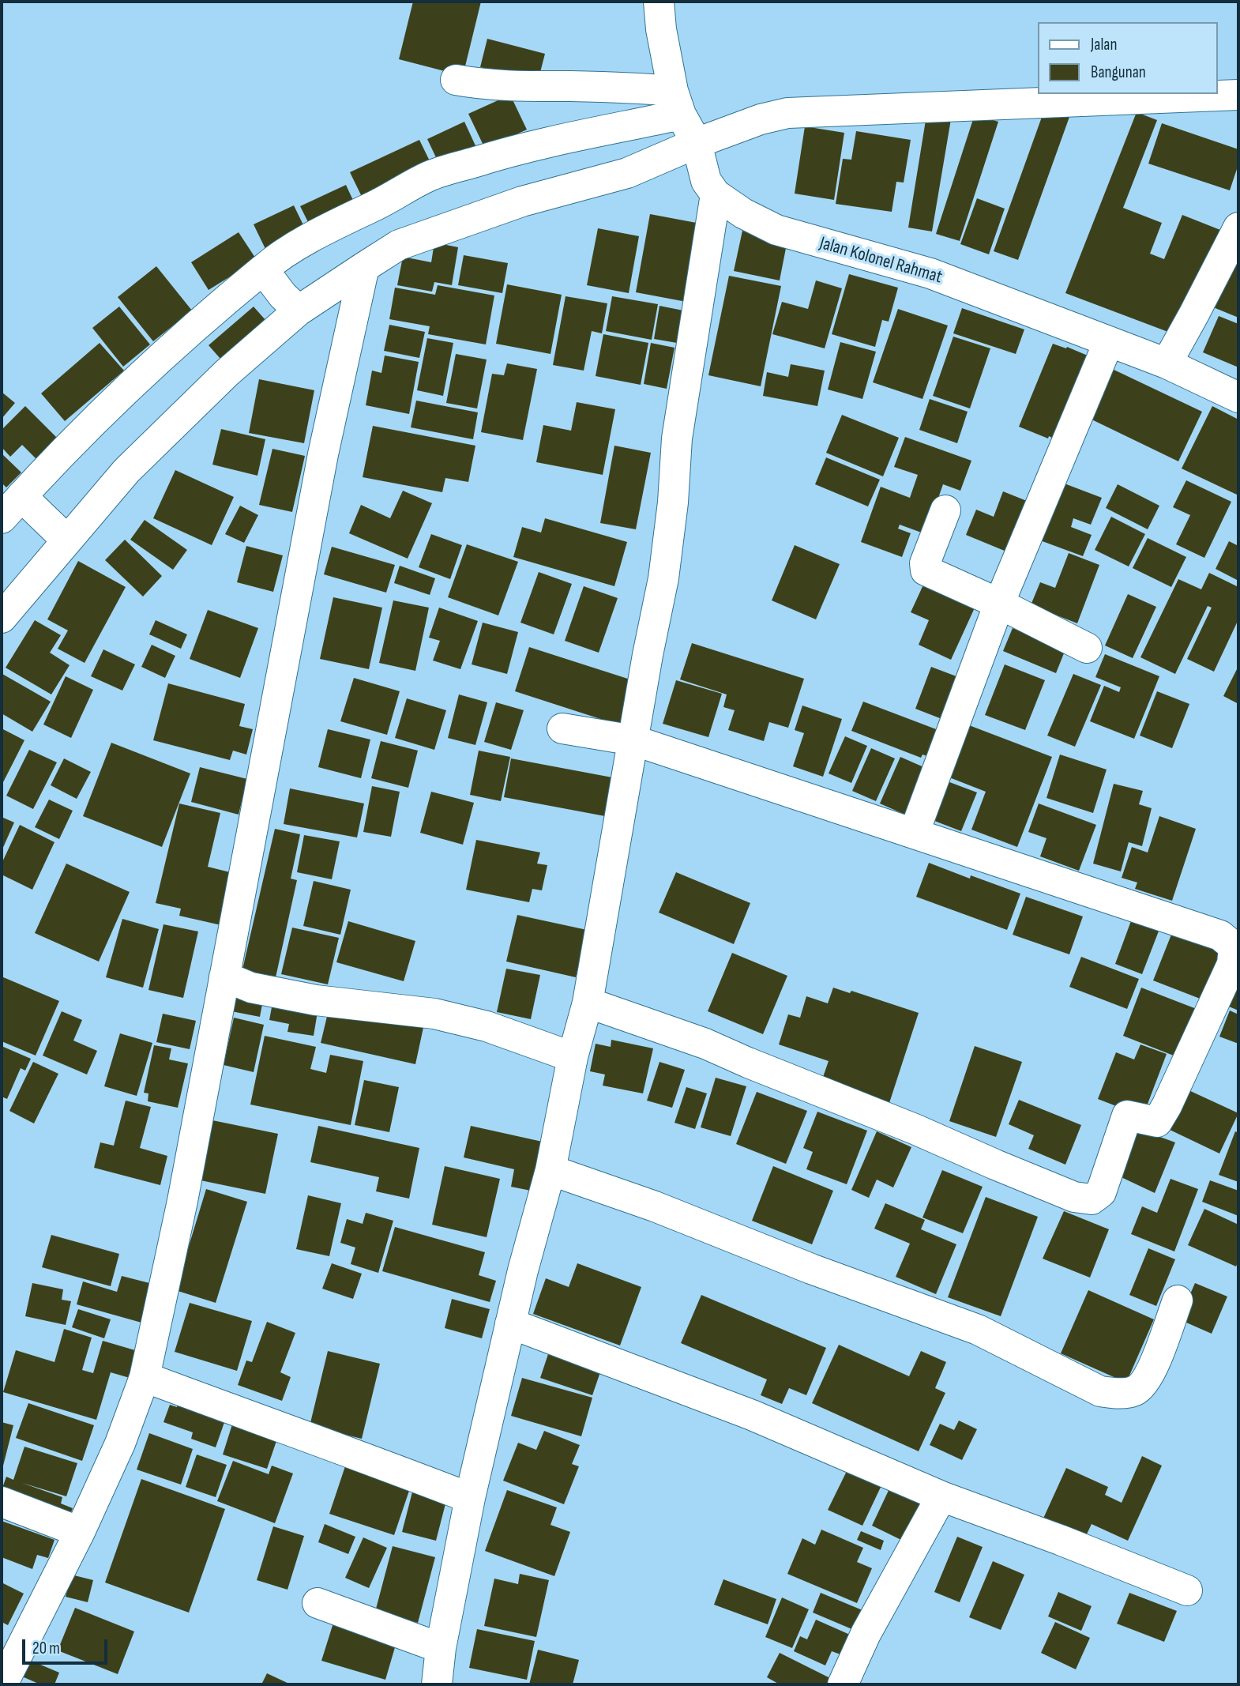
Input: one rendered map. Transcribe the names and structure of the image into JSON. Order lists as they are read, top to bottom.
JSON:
{
  "streets": {
    "street": ["Jalan Kolonel Rahmat"]
  },
  "legend": ["Jalan", "Bangunan"],
  "scale_bar": "20 m"
}
